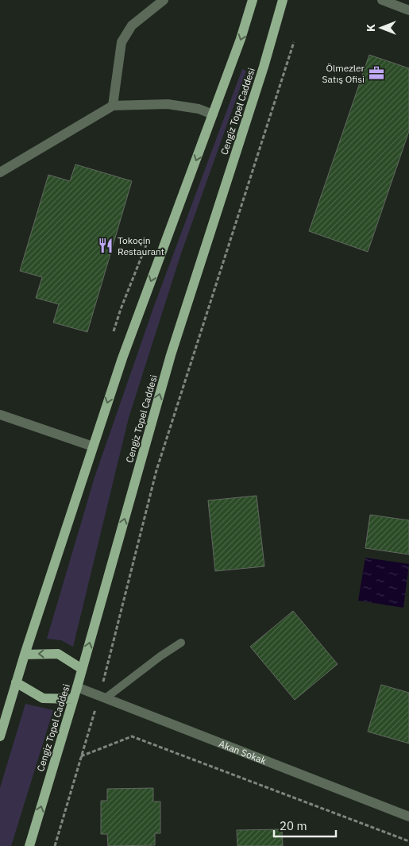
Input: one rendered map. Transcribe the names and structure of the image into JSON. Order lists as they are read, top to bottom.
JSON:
{
  "streets": {
    "main road": ["Cengiz Topel Caddesi"],
    "street": ["Akan Sokak"]
  },
  "crossings": [
    ["Cengiz Topel Caddesi", "Akan Sokak"]
  ],
  "places": {
    "office": ["Ölmezler Satış Ofisi"],
    "restaurant": ["Tokoçin Restaurant"]
  },
  "scale_bar": "20 m",
  "north": "left"
}
